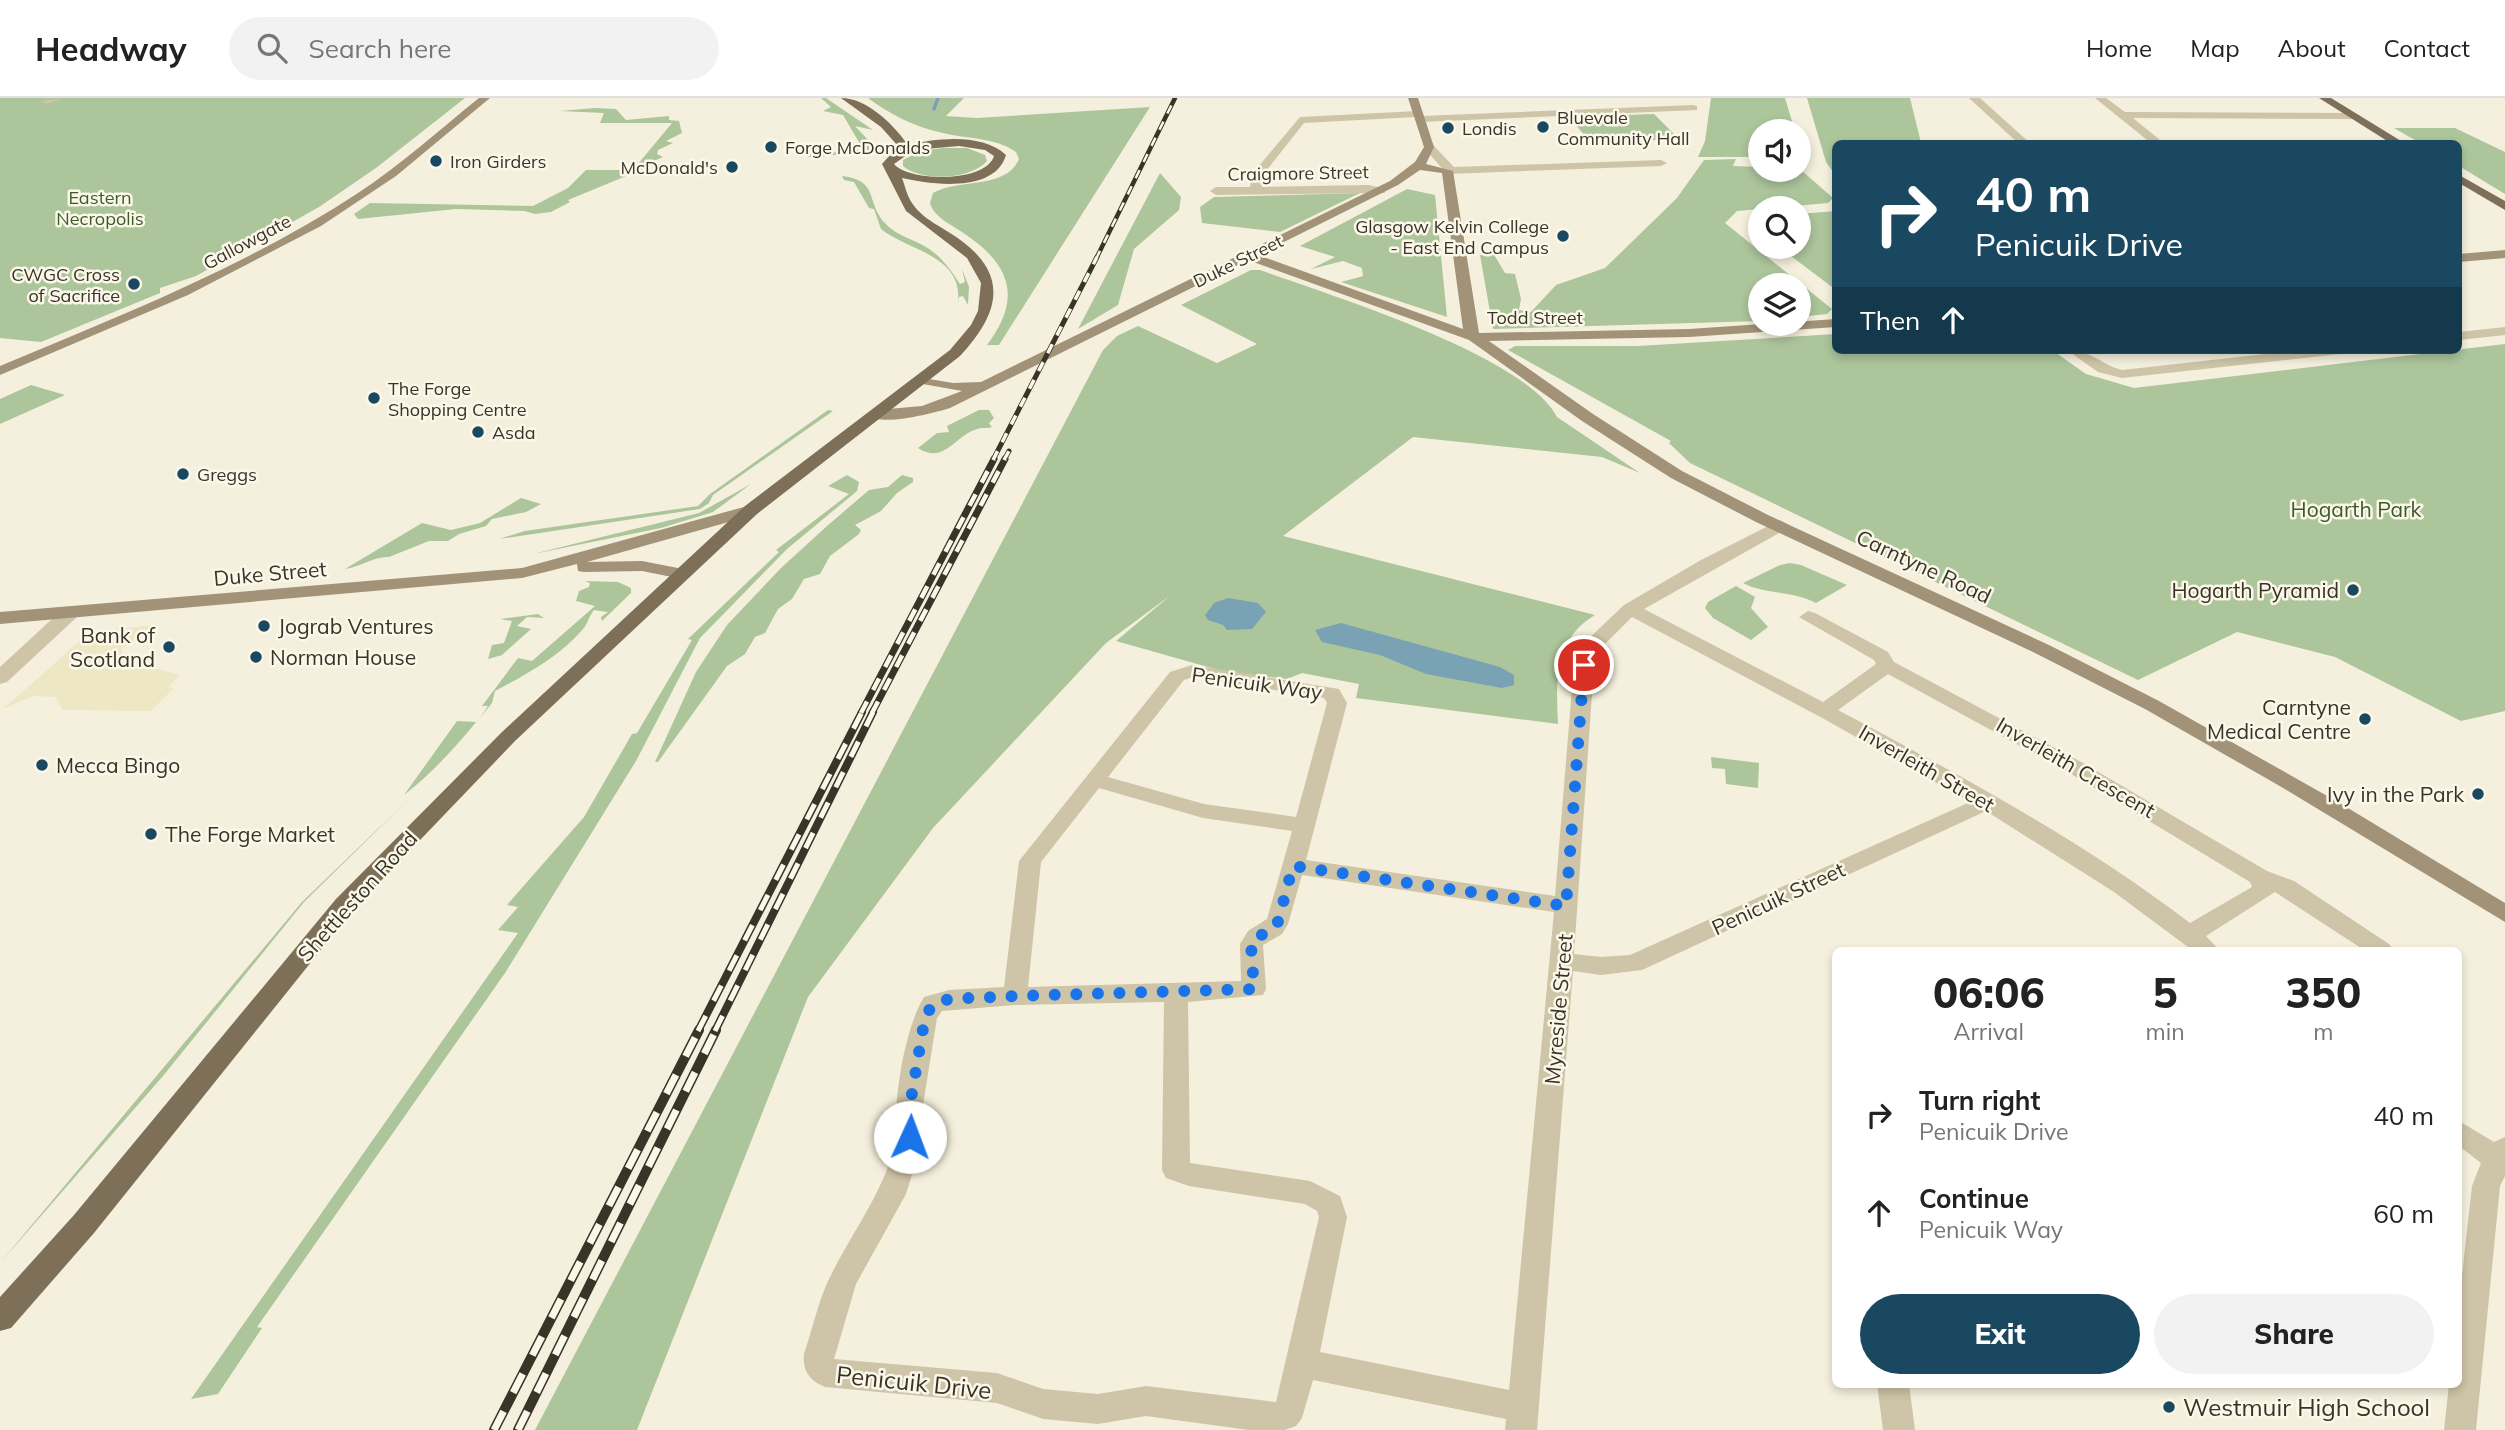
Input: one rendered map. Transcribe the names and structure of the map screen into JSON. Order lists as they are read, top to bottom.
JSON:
{
  "streets": {
    "main road": ["Duke Street", "Shettleston Road"],
    "street": [
      "Craigmore Street",
      "Gallowgate",
      "Todd Street",
      "Carntyne Road",
      "Penicuik Way",
      "Inverleith Crescent",
      "Inverleith Street",
      "Penicuik Street",
      "Myreside Street",
      "Penicuik Drive"
    ]
  },
  "crossings": [
    ["Craigmore Street", "Duke Street"],
    ["Duke Street", "Todd Street"],
    ["Duke Street", "Shettleston Road"],
    ["Todd Street", "Carntyne Road"],
    ["Carntyne Road", "Myreside Street"],
    ["Penicuik Way", "Penicuik Drive"],
    ["Inverleith Street", "Penicuik Street"],
    ["Inverleith Street", "Myreside Street"],
    ["Penicuik Street", "Myreside Street"]
  ],
  "parks": ["Eastern Necropolis", "Hogarth Park"],
  "places": [
    "Bluevale Community Hall",
    "Londis",
    "Forge McDonalds",
    "Iron Girders",
    "McDonald's",
    "Glasgow Kelvin College - East End Campus",
    "CWGC Cross of Sacrifice",
    "The Forge Shopping Centre",
    "Asda",
    "Greggs",
    "Hogarth Pyramid",
    "Jograb Ventures",
    "Bank of Scotland",
    "Norman House",
    "Carntyne Medical Centre",
    "Mecca Bingo",
    "Ivy in the Park",
    "The Forge Market",
    "Westmuir High School"
  ],
  "page": {
    "header": "Headway",
    "search": "Search here",
    "nav": [
      "Home",
      "Map",
      "About",
      "Contact"
    ],
    "turn": ["40 m", "Penicuik Drive"],
    "then": "Then",
    "eta": [
      "06:06",
      "Arrival",
      "5",
      "min",
      "350",
      "m"
    ],
    "list": [
      {
        "name": "Turn right",
        "note": "Penicuik Drive",
        "value": "40 m"
      },
      {
        "name": "Continue",
        "note": "Penicuik Way",
        "value": "60 m"
      }
    ],
    "buttons": ["Exit", "Share"]
  }
}
